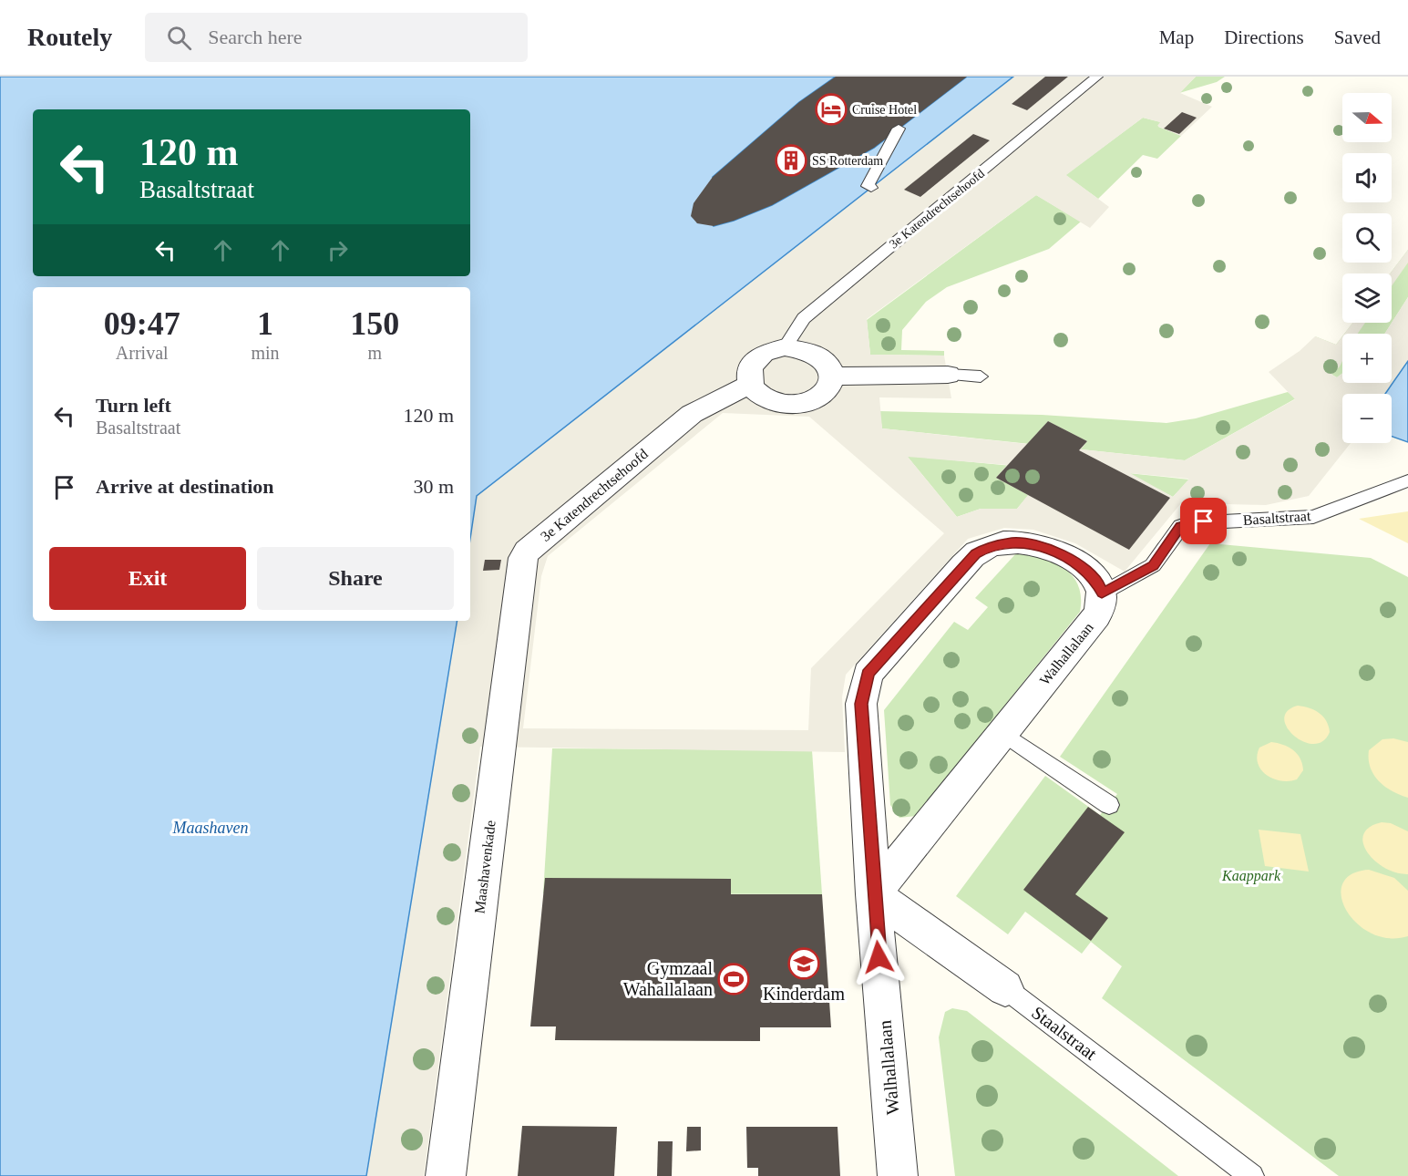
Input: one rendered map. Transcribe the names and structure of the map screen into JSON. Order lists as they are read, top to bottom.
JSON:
{
  "streets": {
    "street": [
      "3e Katendrechtsehoofd",
      "Walhallalaan",
      "Maashavenkade",
      "Staalstraat"
    ],
    "lane": ["Basaltstraat"]
  },
  "crossings": [
    ["3e Katendrechtsehoofd", "Maashavenkade"],
    ["Basaltstraat", "Walhallalaan"],
    ["Walhallalaan", "Staalstraat"]
  ],
  "water": ["Maashaven"],
  "parks": ["Kaappark"],
  "places": {
    "hotel": ["Cruise Hotel"],
    "building": ["SS Rotterdam"],
    "school or university": ["Kinderdam"],
    "sports": ["Gymzaal Wahallalaan"]
  },
  "north": "right",
  "page": {
    "header": "Routely",
    "search": "Search here",
    "nav": ["Map", "Directions", "Saved"],
    "map_buttons": ["+", "−"],
    "turn": ["120 m", "Basaltstraat"],
    "eta": [
      "09:47",
      "Arrival",
      "1",
      "min",
      "150",
      "m"
    ],
    "list": [
      {
        "name": "Turn left",
        "note": "Basaltstraat",
        "value": "120 m"
      },
      {
        "name": "Arrive at destination",
        "value": "30 m"
      }
    ],
    "buttons": ["Exit", "Share"]
  }
}
